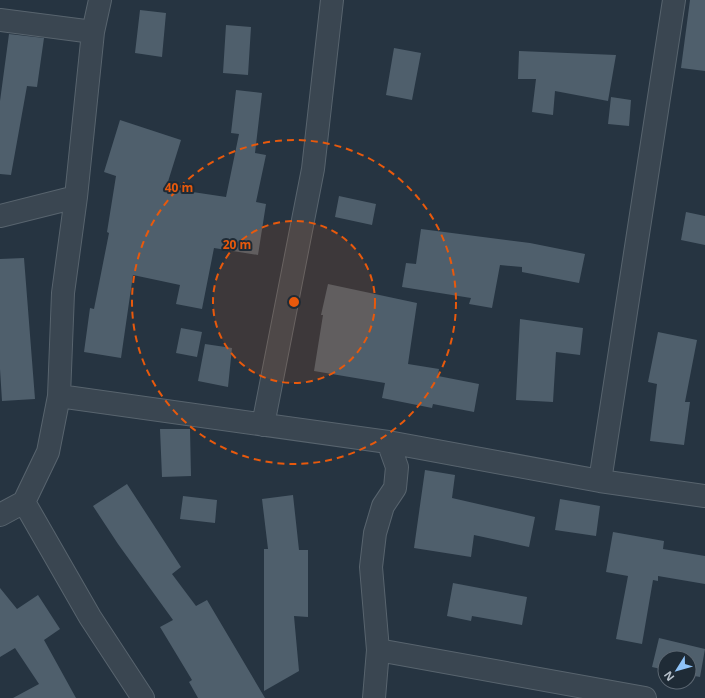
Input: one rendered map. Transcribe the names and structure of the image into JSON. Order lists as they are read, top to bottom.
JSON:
{
  "north": "bottom left",
  "rings": ["40 m", "20 m"]
}
